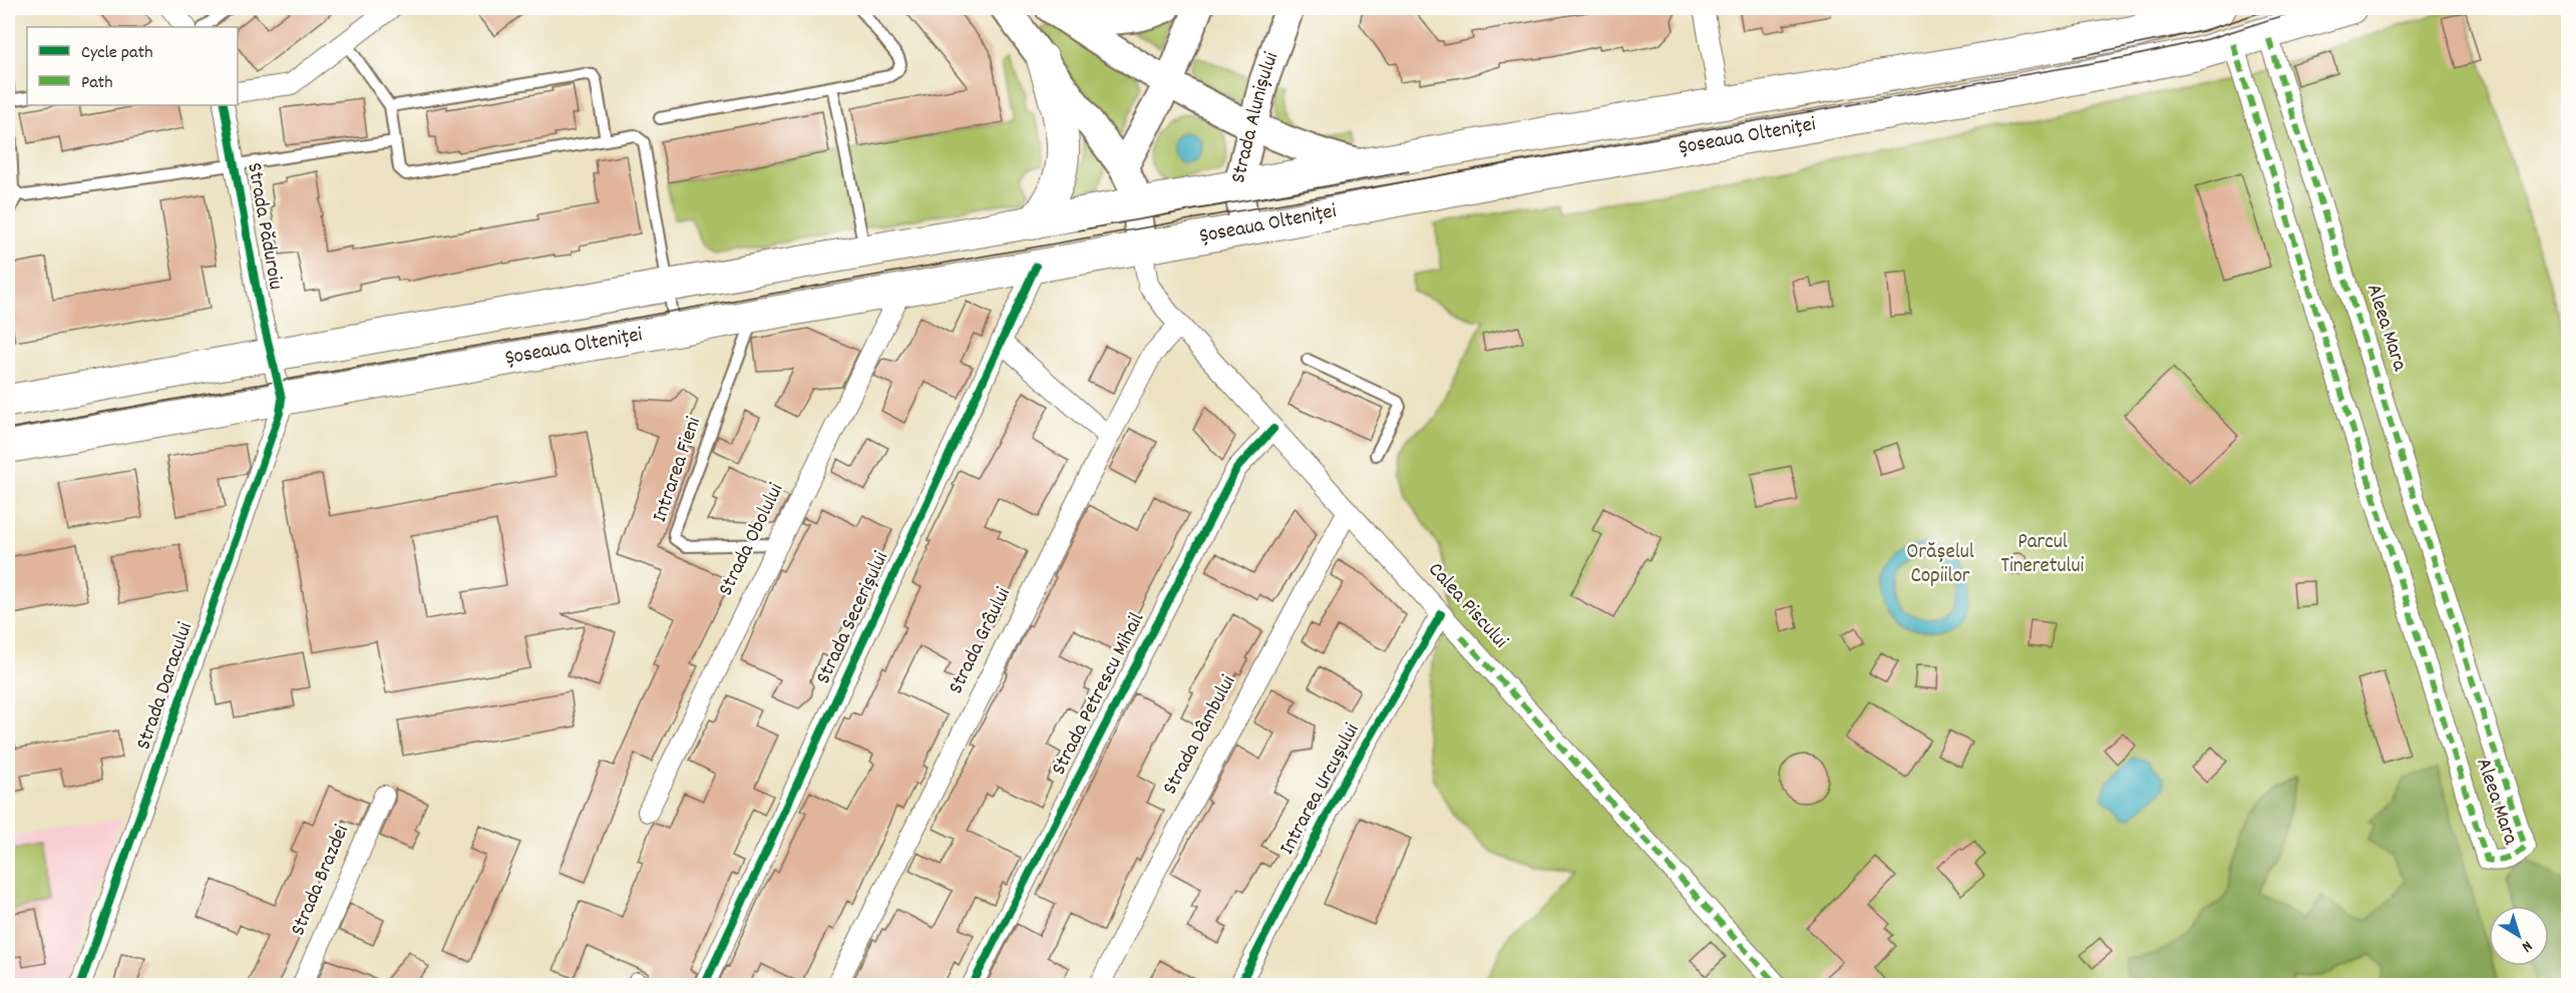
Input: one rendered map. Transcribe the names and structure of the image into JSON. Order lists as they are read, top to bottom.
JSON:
{
  "streets": {
    "main road": ["Strada Alunișului", "Șoseaua Olteniței"],
    "street": [
      "Strada Păduroiu",
      "Aleea Mara",
      "Strada Obolului",
      "Calea Piscului",
      "Strada Secerișului",
      "Strada Grâului",
      "Strada Daracului",
      "Strada Petrescu Mihail",
      "Strada Dâmbului",
      "Intrarea Urcușului",
      "Strada Brazdei"
    ],
    "lane": ["Intrarea Fieni"]
  },
  "crossings": [
    ["Strada Alunișului", "Șoseaua Olteniței"],
    ["Șoseaua Olteniței", "Strada Păduroiu"],
    ["Șoseaua Olteniței", "Aleea Mara"],
    ["Șoseaua Olteniței", "Intrarea Fieni"],
    ["Șoseaua Olteniței", "Strada Obolului"],
    ["Șoseaua Olteniței", "Calea Piscului"],
    ["Șoseaua Olteniței", "Strada Secerișului"],
    ["Șoseaua Olteniței", "Strada Daracului"],
    ["Strada Păduroiu", "Strada Daracului"],
    ["Intrarea Fieni", "Strada Obolului"],
    ["Calea Piscului", "Strada Grâului"],
    ["Calea Piscului", "Strada Petrescu Mihail"],
    ["Calea Piscului", "Strada Dâmbului"],
    ["Calea Piscului", "Intrarea Urcușului"]
  ],
  "parks": ["Parcul Tineretului", "Orășelul Copiilor"],
  "legend": ["Cycle path", "Path"],
  "north": "bottom right"
}
